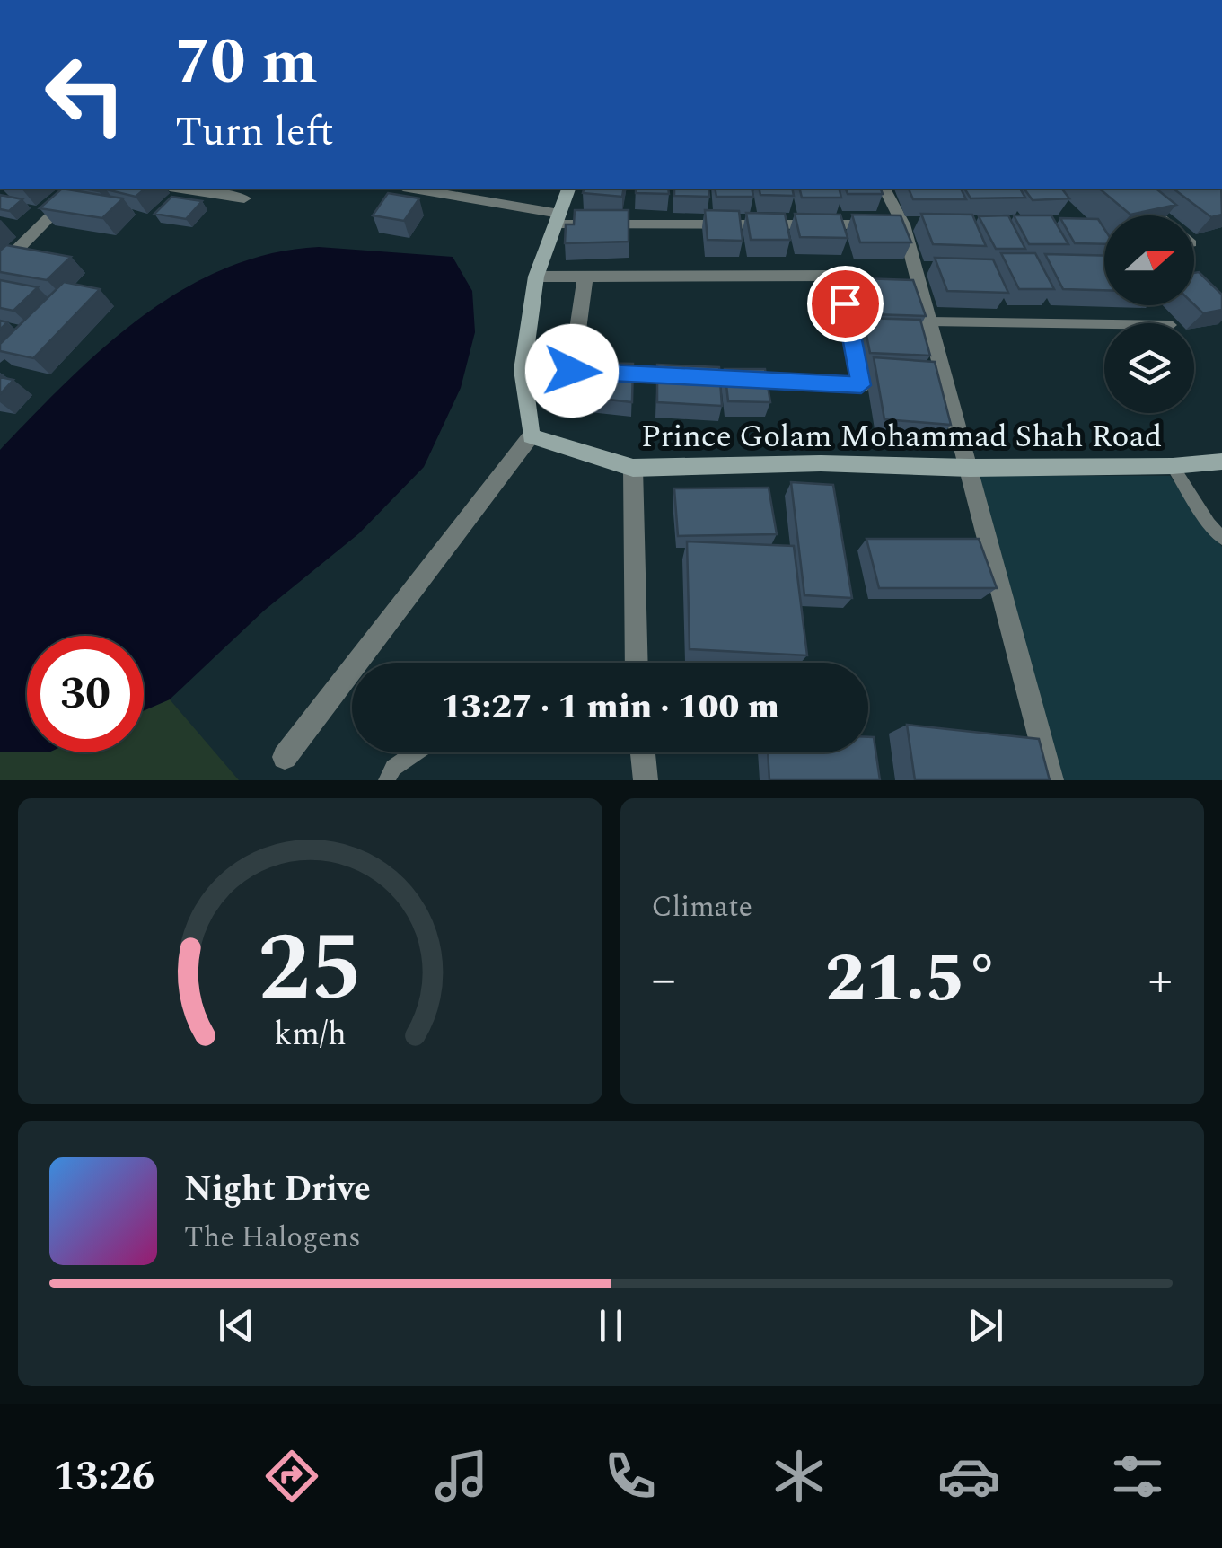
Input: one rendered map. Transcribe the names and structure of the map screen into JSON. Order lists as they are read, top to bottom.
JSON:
{
  "streets": {
    "street": ["Prince Golam Mohammad Shah Road"]
  },
  "north": "right",
  "page": {
    "turn": ["70 m", "Turn left"],
    "limit": "30",
    "trip": "13:27 · 1 min · 100 m",
    "tile": "Climate",
    "heat": ["−", "21.5°", "+"],
    "song": ["Night Drive", "The Halogens"],
    "tabs": "13:26",
    "gauge": ["25", "km/h"]
  }
}
